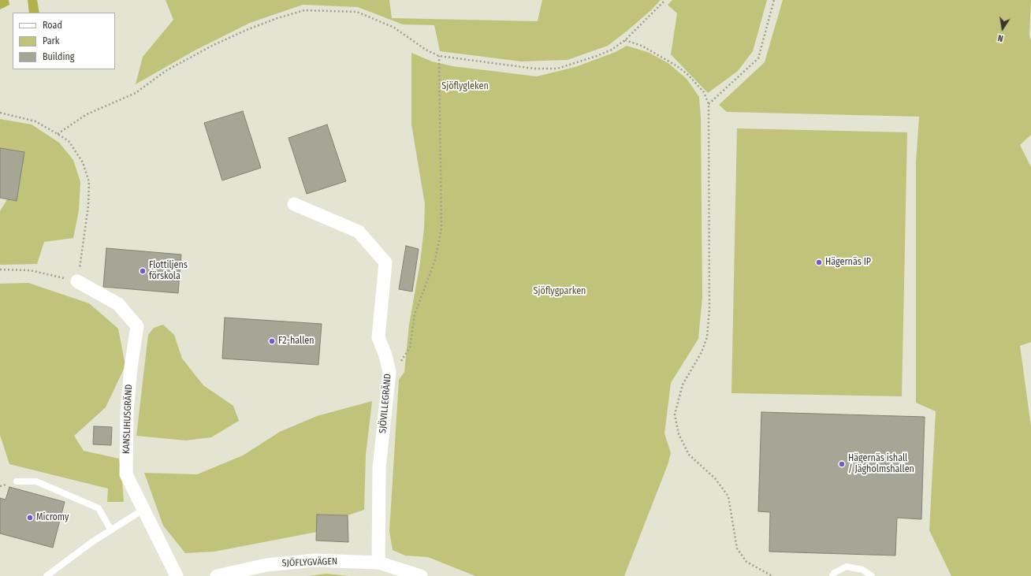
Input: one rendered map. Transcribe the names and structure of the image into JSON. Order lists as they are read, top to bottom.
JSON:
{
  "streets": {
    "street": ["SJÖVILLEGRÄND", "KANSLIHUSGRÄND", "SJÖFLYGVÄGEN"]
  },
  "crossings": [
    ["SJÖVILLEGRÄND", "SJÖFLYGVÄGEN"]
  ],
  "parks": ["Sjöflygleken", "Sjöflygparken"],
  "places": [
    "Hägernäs IP",
    "Flottiljens förskola",
    "F2-hallen",
    "Hägernäs ishall / Jägholmshallen",
    "Micromy"
  ],
  "legend": ["Road", "Park", "Building"],
  "north": "bottom"
}
